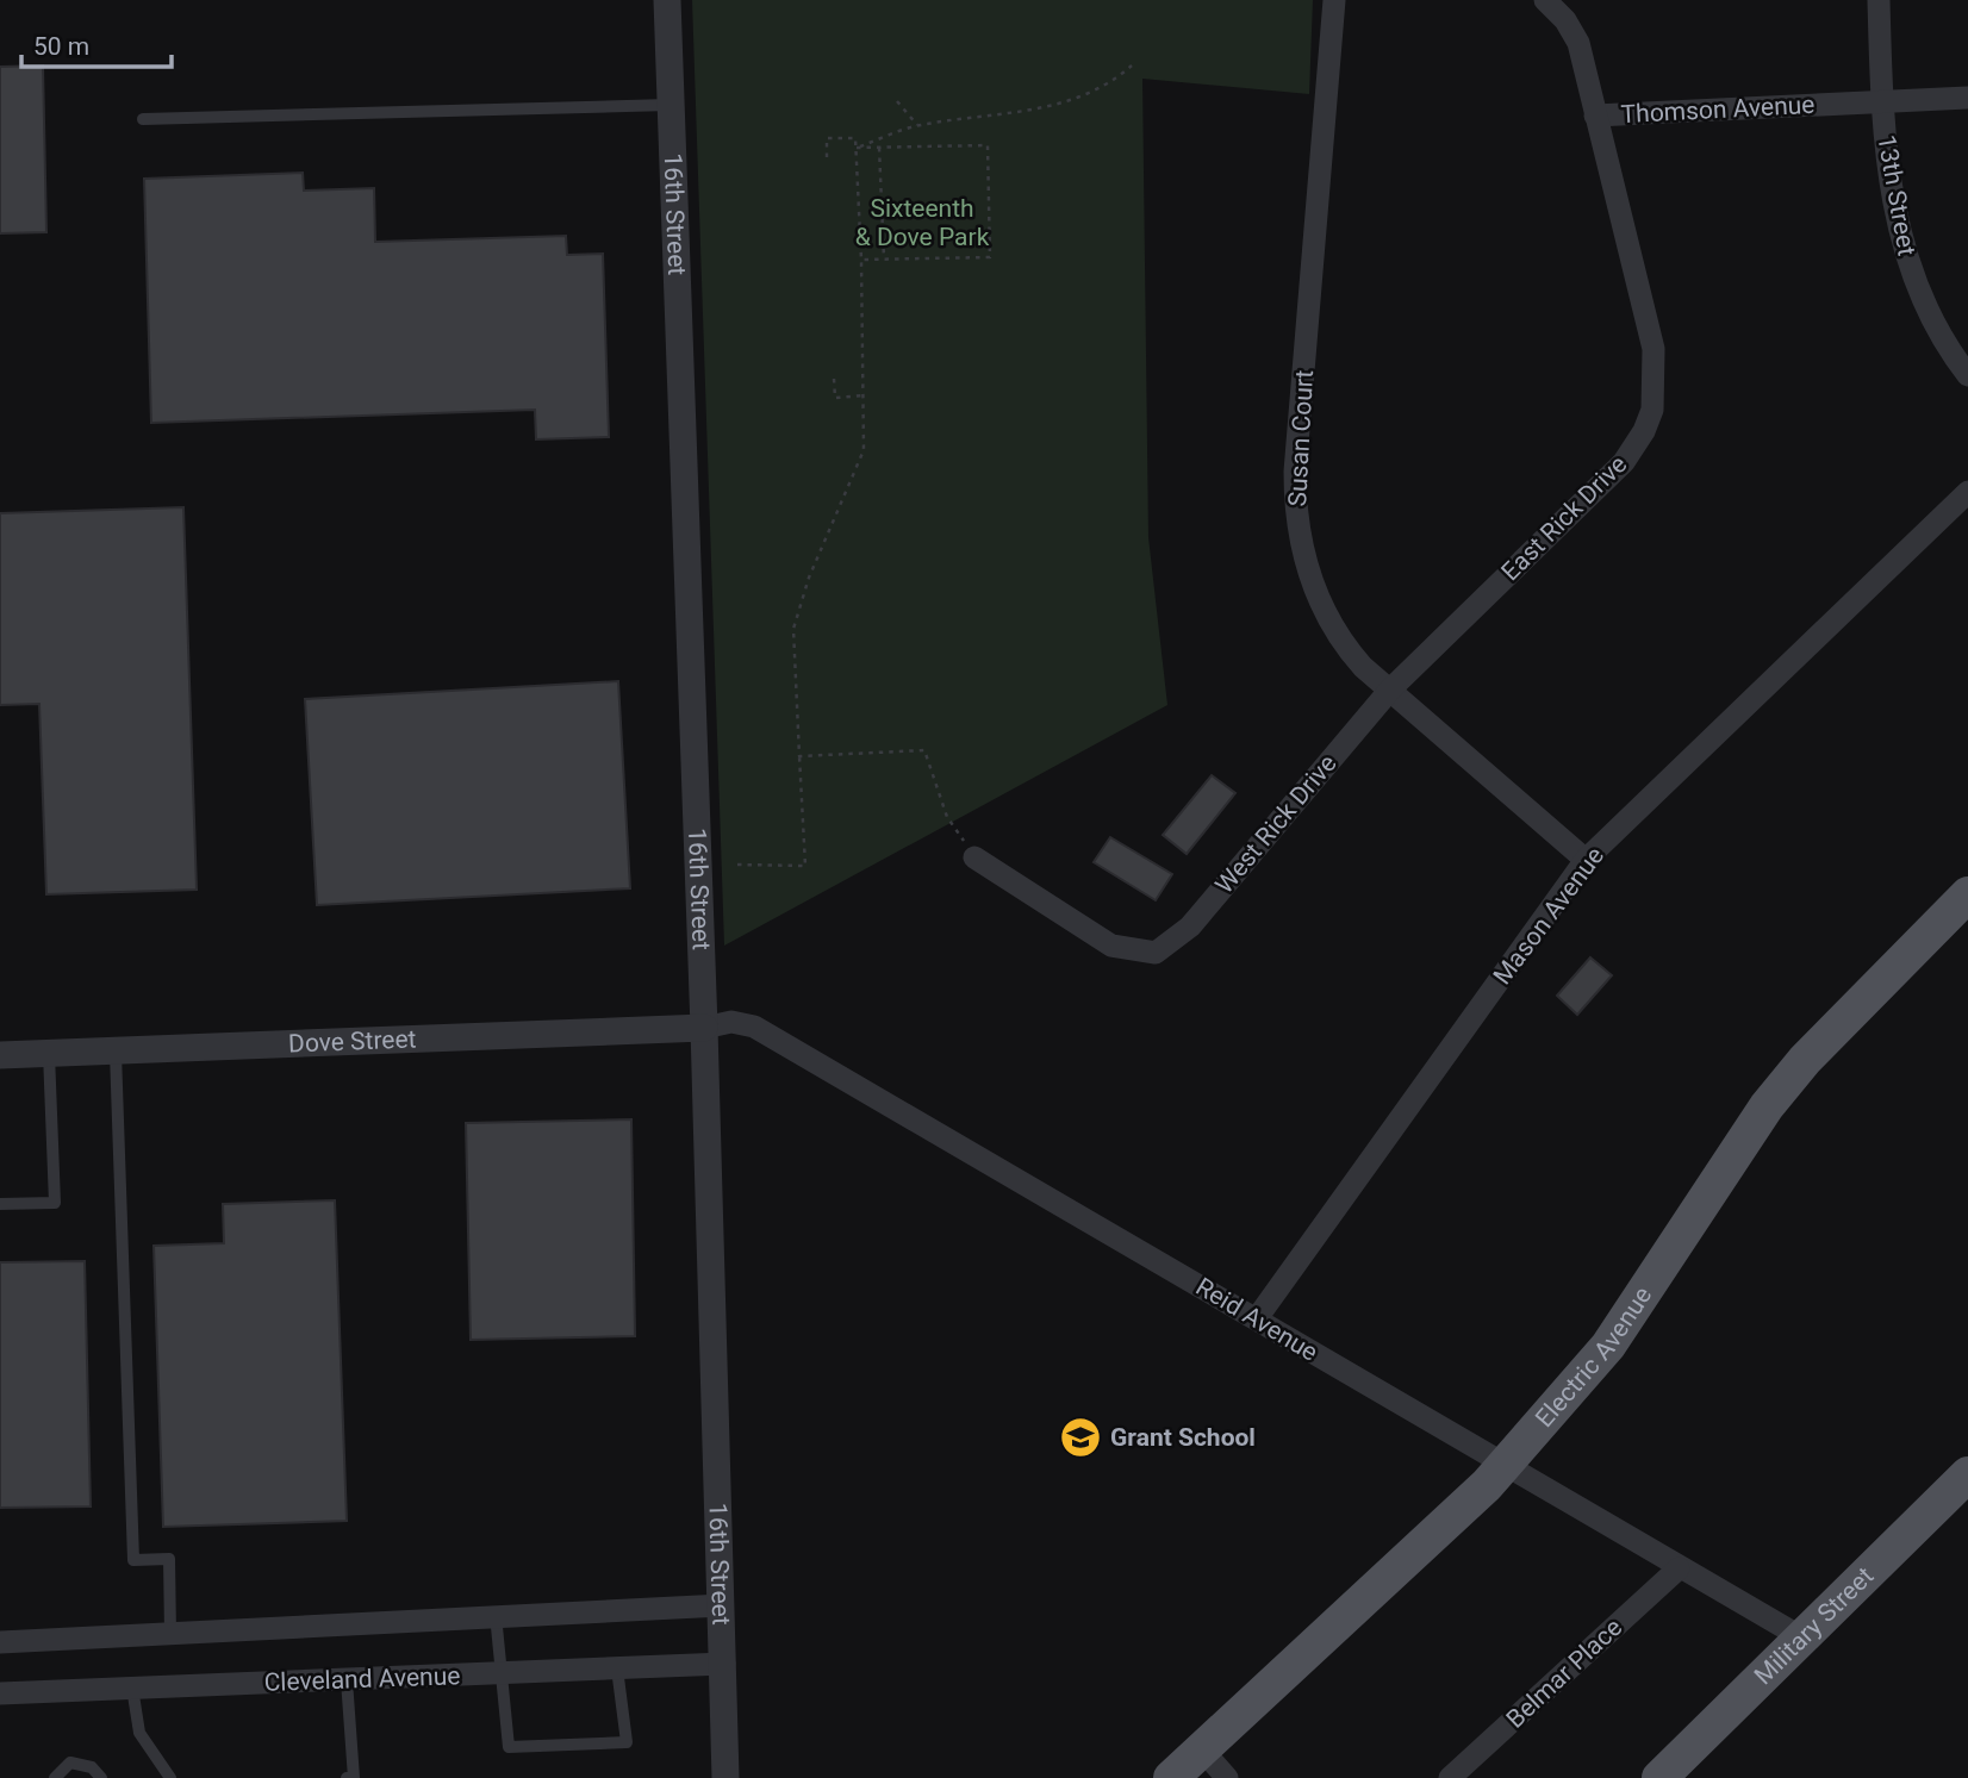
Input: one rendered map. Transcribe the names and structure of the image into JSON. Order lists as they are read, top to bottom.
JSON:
{
  "streets": {
    "main road": ["Electric Avenue", "Military Street"],
    "street": [
      "Thomson Avenue",
      "13th Street",
      "16th Street",
      "Susan Court",
      "East Rick Drive",
      "West Rick Drive",
      "Mason Avenue",
      "Dove Street",
      "Reid Avenue",
      "Belmar Place",
      "Cleveland Avenue"
    ]
  },
  "crossings": [
    ["Thomson Avenue", "13th Street"],
    ["Thomson Avenue", "East Rick Drive"],
    ["16th Street", "Dove Street"],
    ["16th Street", "Reid Avenue"],
    ["16th Street", "Cleveland Avenue"],
    ["Susan Court", "East Rick Drive"],
    ["Susan Court", "West Rick Drive"],
    ["Susan Court", "Mason Avenue"],
    ["East Rick Drive", "West Rick Drive"],
    ["Mason Avenue", "Reid Avenue"],
    ["Dove Street", "Reid Avenue"],
    ["Reid Avenue", "Electric Avenue"],
    ["Reid Avenue", "Military Street"],
    ["Reid Avenue", "Belmar Place"]
  ],
  "parks": ["Sixteenth & Dove Park"],
  "places": {
    "school or university": ["Grant School"]
  },
  "scale_bar": "50 m"
}
